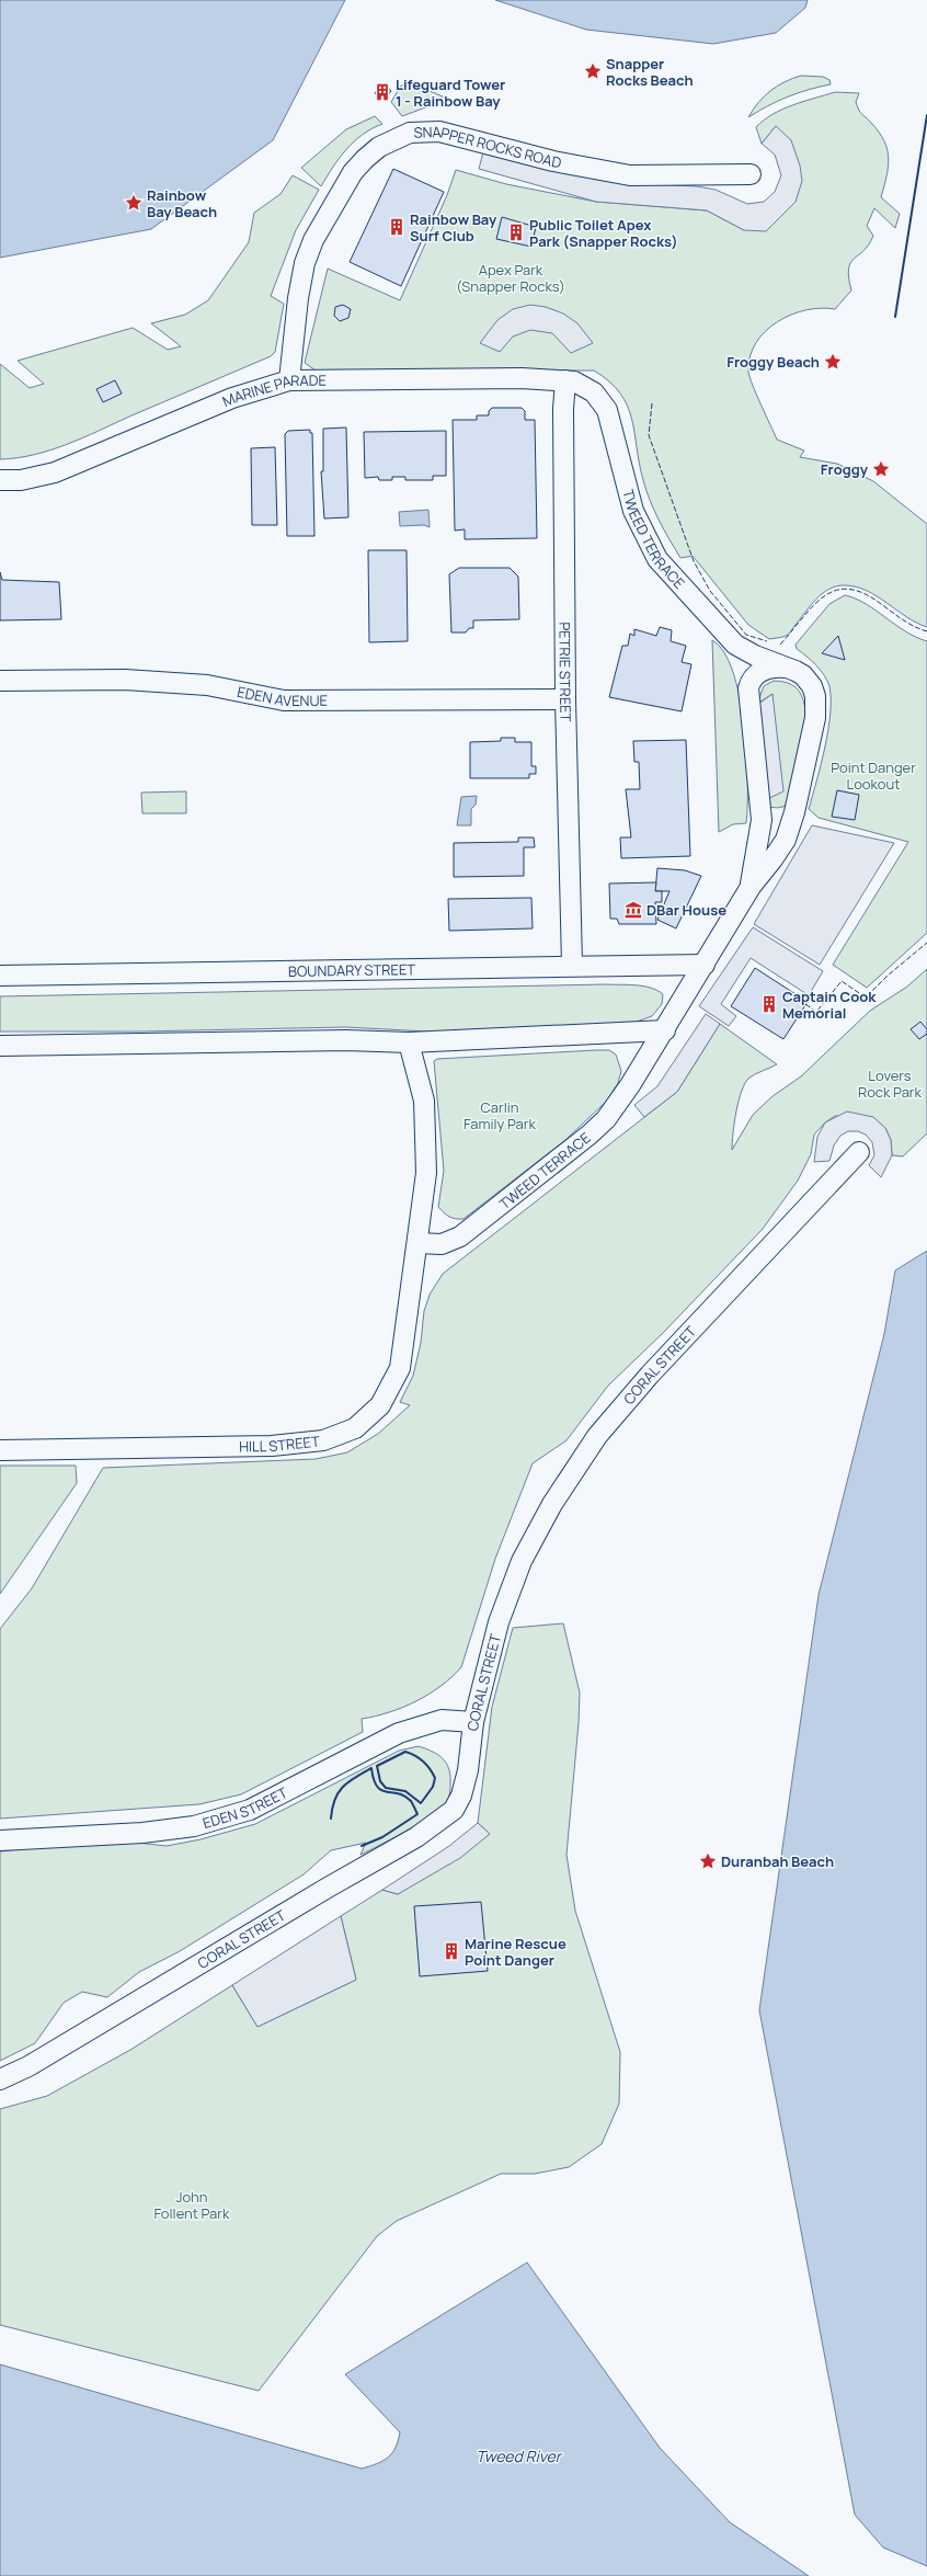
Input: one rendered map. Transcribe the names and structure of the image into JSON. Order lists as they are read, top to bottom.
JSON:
{
  "streets": {
    "street": [
      "SNAPPER ROCKS ROAD",
      "MARINE PARADE",
      "TWEED TERRACE",
      "PETRIE STREET",
      "EDEN AVENUE",
      "BOUNDARY STREET",
      "CORAL STREET",
      "HILL STREET",
      "EDEN STREET"
    ]
  },
  "crossings": [
    ["SNAPPER ROCKS ROAD", "MARINE PARADE"],
    ["MARINE PARADE", "TWEED TERRACE"],
    ["MARINE PARADE", "PETRIE STREET"],
    ["TWEED TERRACE", "PETRIE STREET"],
    ["TWEED TERRACE", "BOUNDARY STREET"],
    ["TWEED TERRACE", "HILL STREET"],
    ["PETRIE STREET", "EDEN AVENUE"],
    ["PETRIE STREET", "BOUNDARY STREET"],
    ["CORAL STREET", "EDEN STREET"]
  ],
  "water": ["Tweed River"],
  "parks": [
    "Apex Park (Snapper Rocks)",
    "Point Danger Lookout",
    "Lovers Rock Park",
    "Carlin Family Park",
    "John Follent Park"
  ],
  "places": {
    "place": [
      "Snapper Rocks Beach",
      "Rainbow Bay Beach",
      "Froggy Beach",
      "Froggy",
      "Duranbah Beach"
    ],
    "building": [
      "Lifeguard Tower 1 - Rainbow Bay",
      "Rainbow Bay Surf Club",
      "Public Toilet Apex Park (Snapper Rocks)",
      "Captain Cook Memorial",
      "Marine Rescue Point Danger"
    ],
    "museum": ["DBar House"]
  }
}
